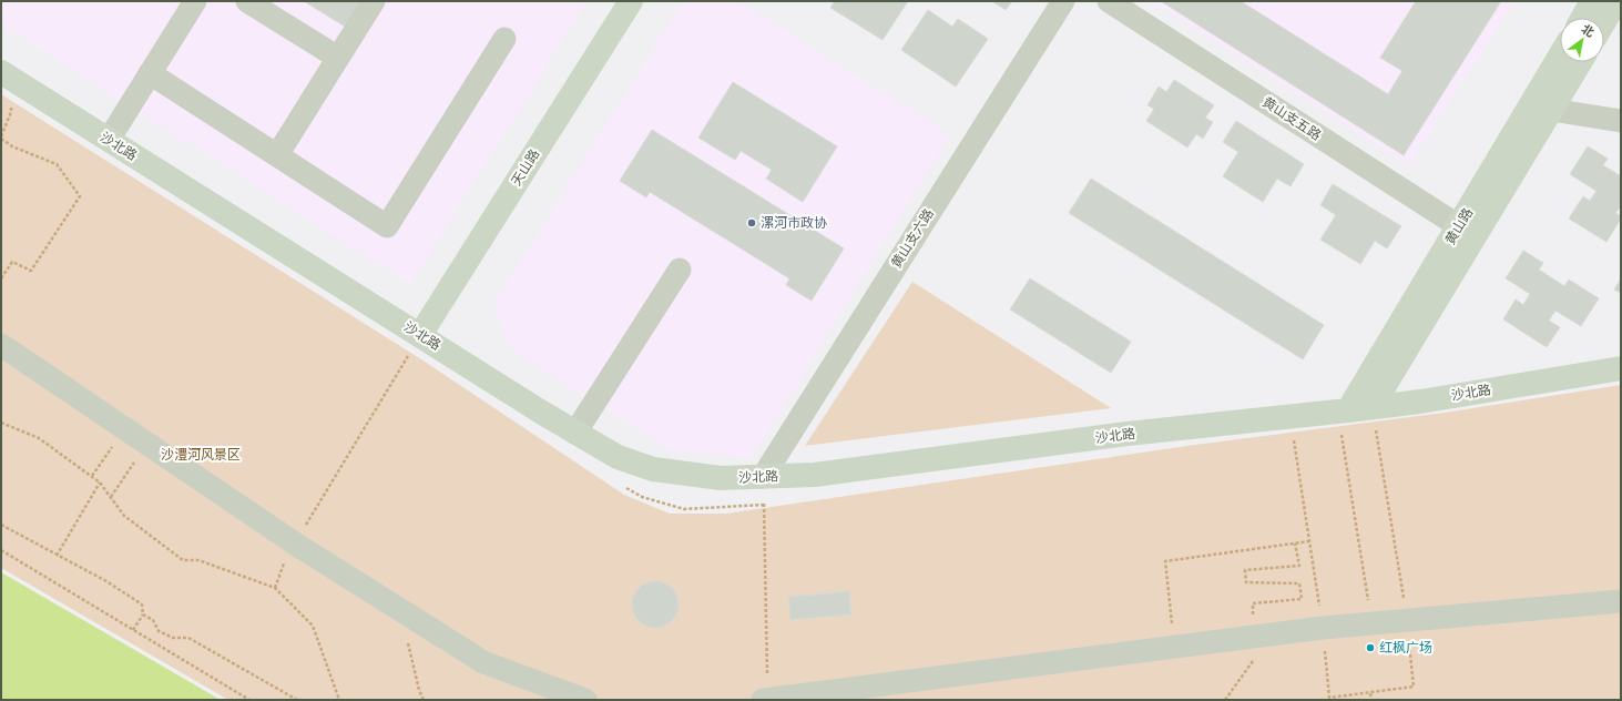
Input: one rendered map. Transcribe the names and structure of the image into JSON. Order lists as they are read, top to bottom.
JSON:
{
  "streets": {
    "street": [
      "黄山支五路",
      "沙北路",
      "天山路",
      "黄山路",
      "黄山支六路"
    ]
  },
  "crossings": [
    ["黄山支五路", "黄山路"],
    ["沙北路", "天山路"],
    ["沙北路", "黄山路"],
    ["沙北路", "黄山支六路"]
  ],
  "parks": ["沙澧河风景区"],
  "places": ["漯河市政协", "红枫广场"],
  "north": "top right"
}
